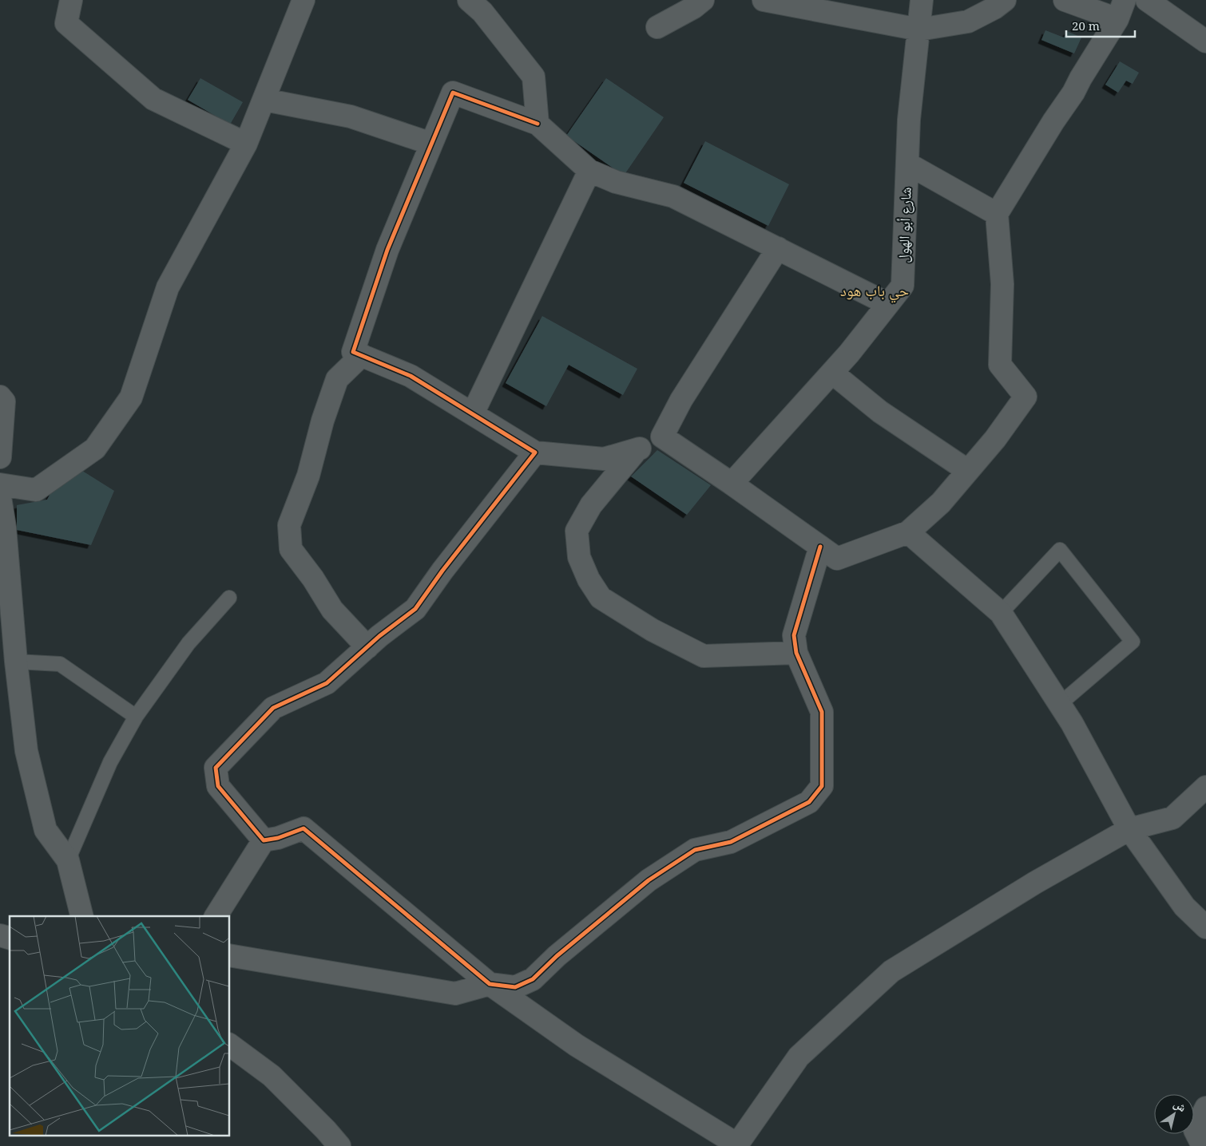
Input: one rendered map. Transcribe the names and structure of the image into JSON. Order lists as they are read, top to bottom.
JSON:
{
  "streets": {
    "street": ["شارع أبو الهول"]
  },
  "districts": ["حي باب هود"],
  "scale_bar": "20 m",
  "north": "top right"
}
